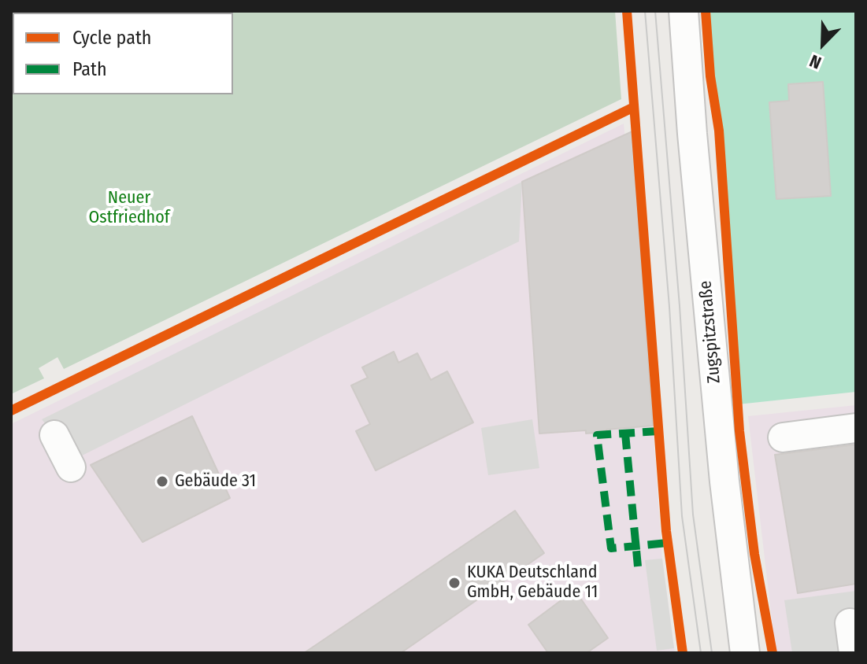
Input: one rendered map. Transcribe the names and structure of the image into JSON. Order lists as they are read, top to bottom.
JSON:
{
  "streets": {
    "street": ["Zugspitzstraße"]
  },
  "parks": ["Neuer Ostfriedhof"],
  "places": ["Gebäude 31", "KUKA Deutschland GmbH, Gebäude 11"],
  "legend": ["Cycle path", "Path"],
  "north": "bottom left"
}
